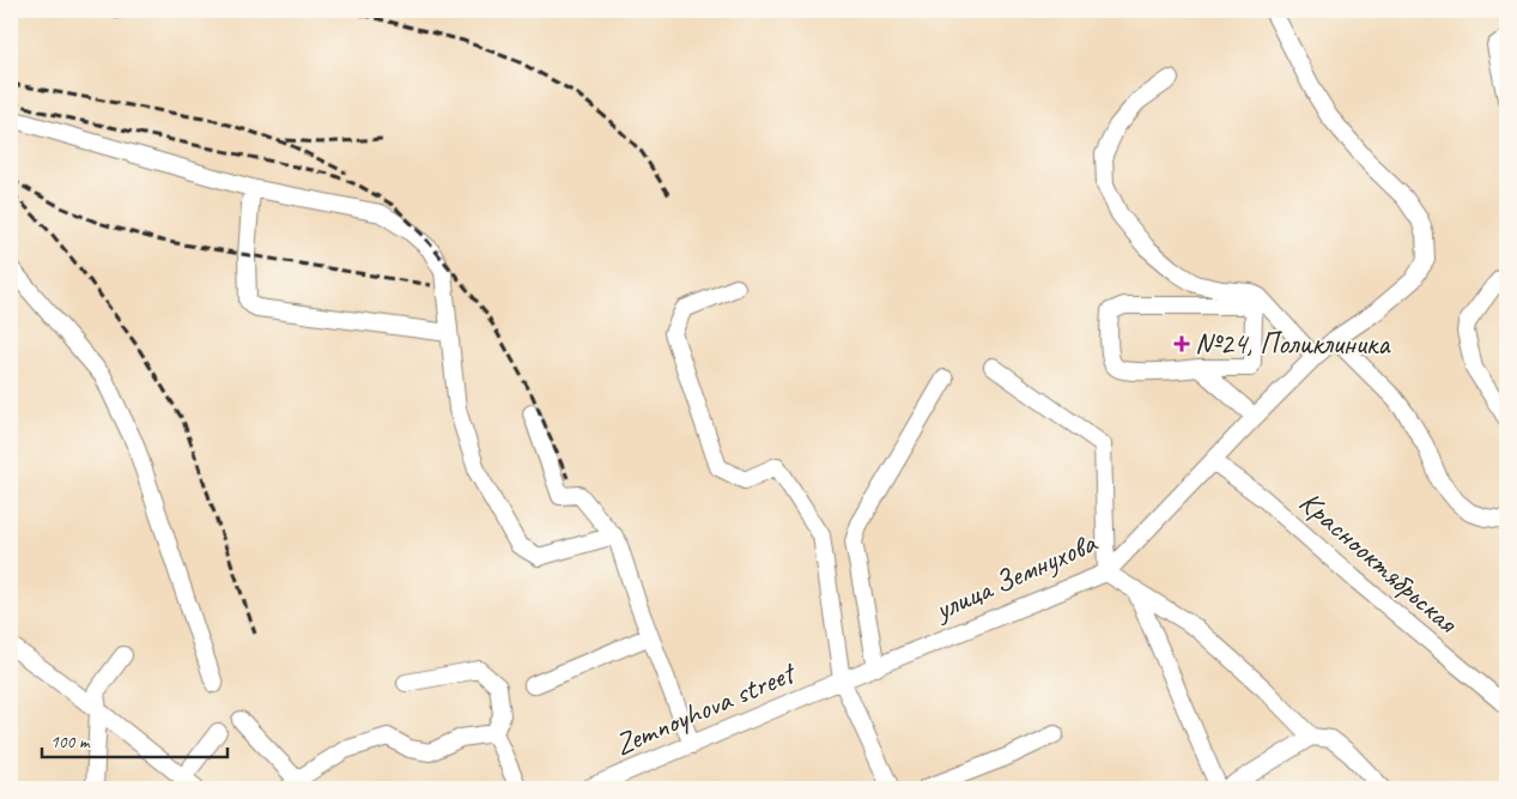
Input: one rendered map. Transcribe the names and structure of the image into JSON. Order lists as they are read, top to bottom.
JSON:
{
  "streets": {
    "street": ["Краснооктябрьская", "улица Земнухова", "Zemnoyhova street"]
  },
  "crossings": [
    ["Краснооктябрьская", "улица Земнухова"],
    ["улица Земнухова", "Zemnoyhova street"]
  ],
  "places": {
    "health": ["№24, Поликлиника"]
  },
  "scale_bar": "100 m"
}
